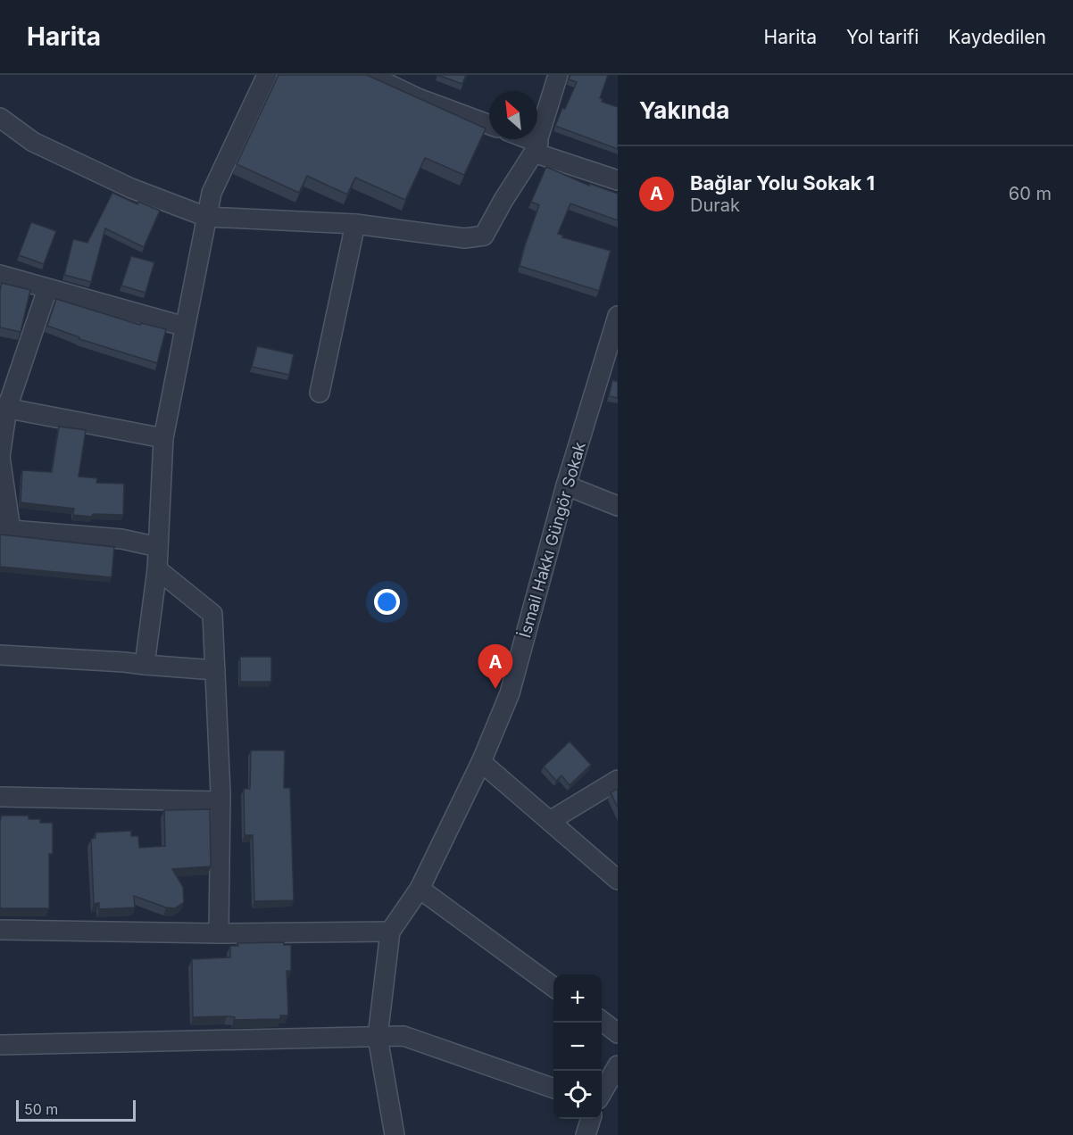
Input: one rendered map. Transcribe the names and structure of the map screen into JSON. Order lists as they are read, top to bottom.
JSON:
{
  "streets": {
    "street": ["İsmail Hakkı Güngör Sokak"]
  },
  "scale_bar": "50 m",
  "north": "top left",
  "page": {
    "header": "Harita",
    "nav": ["Harita", "Yol tarifi", "Kaydedilen"],
    "heading": "Yakında",
    "list": [
      {
        "mark": "A",
        "name": "Bağlar Yolu Sokak 1",
        "note": "Durak",
        "value": "60 m"
      }
    ],
    "pins": "A",
    "map_buttons": ["+", "−"],
    "scale": "50 m"
  }
}
